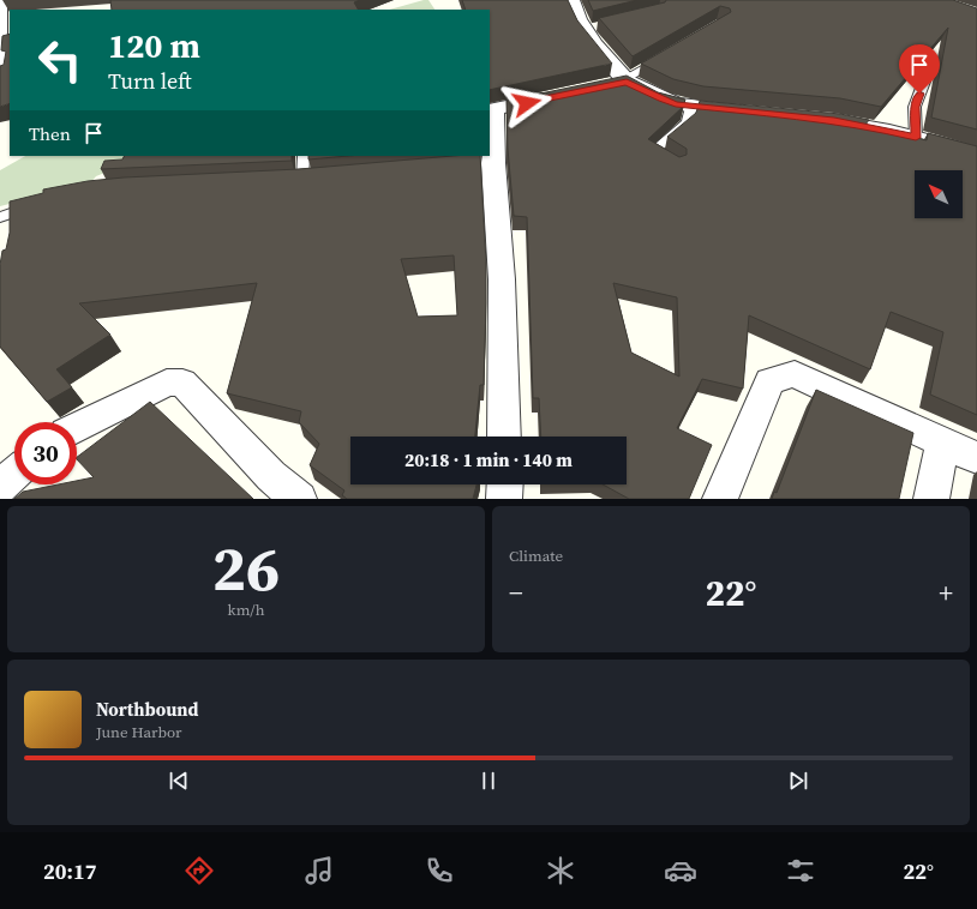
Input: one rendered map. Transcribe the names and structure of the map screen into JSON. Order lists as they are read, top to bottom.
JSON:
{
  "north": "top left",
  "page": {
    "turn": ["120 m", "Turn left"],
    "then": "Then",
    "limit": "30",
    "trip": "20:18 · 1 min · 140 m",
    "tile": [
      ["26", "km/h"],
      "Climate"
    ],
    "heat": ["−", "22°", "+"],
    "song": ["Northbound", "June Harbor"],
    "tabs": ["20:17", "22°"]
  }
}
